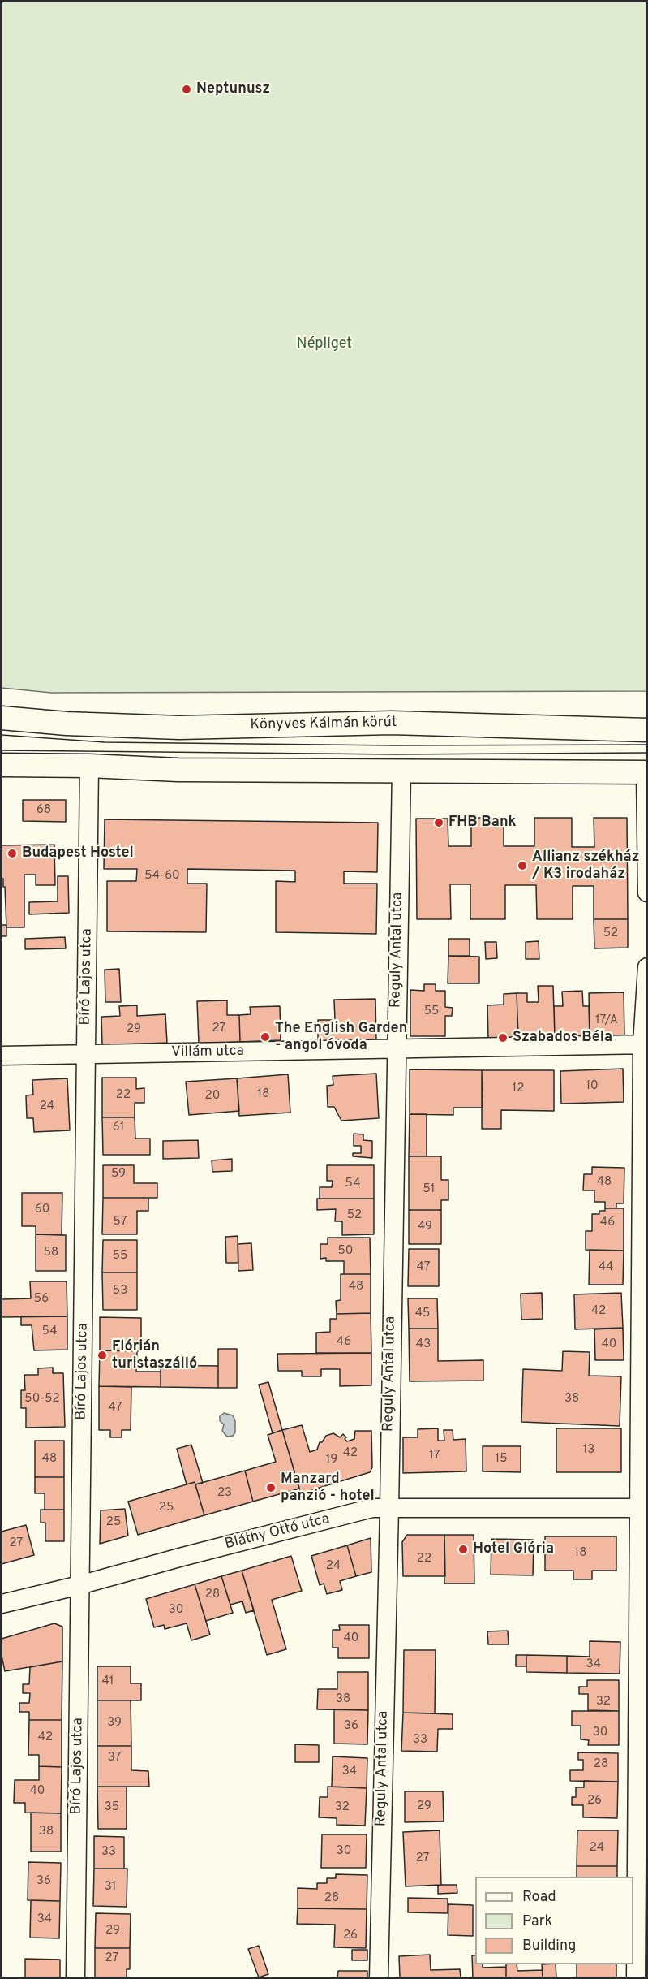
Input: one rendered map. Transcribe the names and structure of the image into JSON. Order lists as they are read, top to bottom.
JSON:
{
  "streets": {
    "main road": ["Könyves Kálmán körút"],
    "street": [
      "Reguly Antal utca",
      "Bíró Lajos utca",
      "Villám utca",
      "Bláthy Ottó utca"
    ]
  },
  "crossings": [
    ["Reguly Antal utca", "Villám utca"],
    ["Reguly Antal utca", "Bláthy Ottó utca"],
    ["Bíró Lajos utca", "Villám utca"],
    ["Bíró Lajos utca", "Bláthy Ottó utca"]
  ],
  "parks": ["Népliget"],
  "places": [
    "Neptunusz",
    "FHB Bank",
    "Budapest Hostel",
    "Allianz székház / K3 irodaház",
    "The English Garden - angol óvoda",
    "Szabados Béla",
    "Flórián turistaszálló",
    "Manzard panzió - hotel",
    "Hotel Glória"
  ],
  "house_numbers": [
    "68",
    "54-60",
    "52",
    "55",
    "17/A",
    "27",
    "29",
    "10",
    "12",
    "18",
    "22",
    "20",
    "24",
    "61",
    "59",
    "48",
    "54",
    "51",
    "60",
    "52",
    "57",
    "46",
    "49",
    "50",
    "58",
    "55",
    "47",
    "44",
    "48",
    "53",
    "56",
    "42",
    "45",
    "54",
    "46",
    "43",
    "40",
    "50-52",
    "38",
    "47",
    "13",
    "42",
    "17",
    "48",
    "15",
    "19",
    "23",
    "25",
    "25",
    "27",
    "18",
    "22",
    "24",
    "28",
    "30",
    "40",
    "34",
    "41",
    "38",
    "32",
    "39",
    "36",
    "30",
    "42",
    "33",
    "37",
    "28",
    "34",
    "40",
    "26",
    "29",
    "35",
    "32",
    "38",
    "24",
    "30",
    "33",
    "27",
    "36",
    "31",
    "28",
    "34",
    "29",
    "26",
    "27"
  ],
  "legend": ["Road", "Park", "Building"]
}
